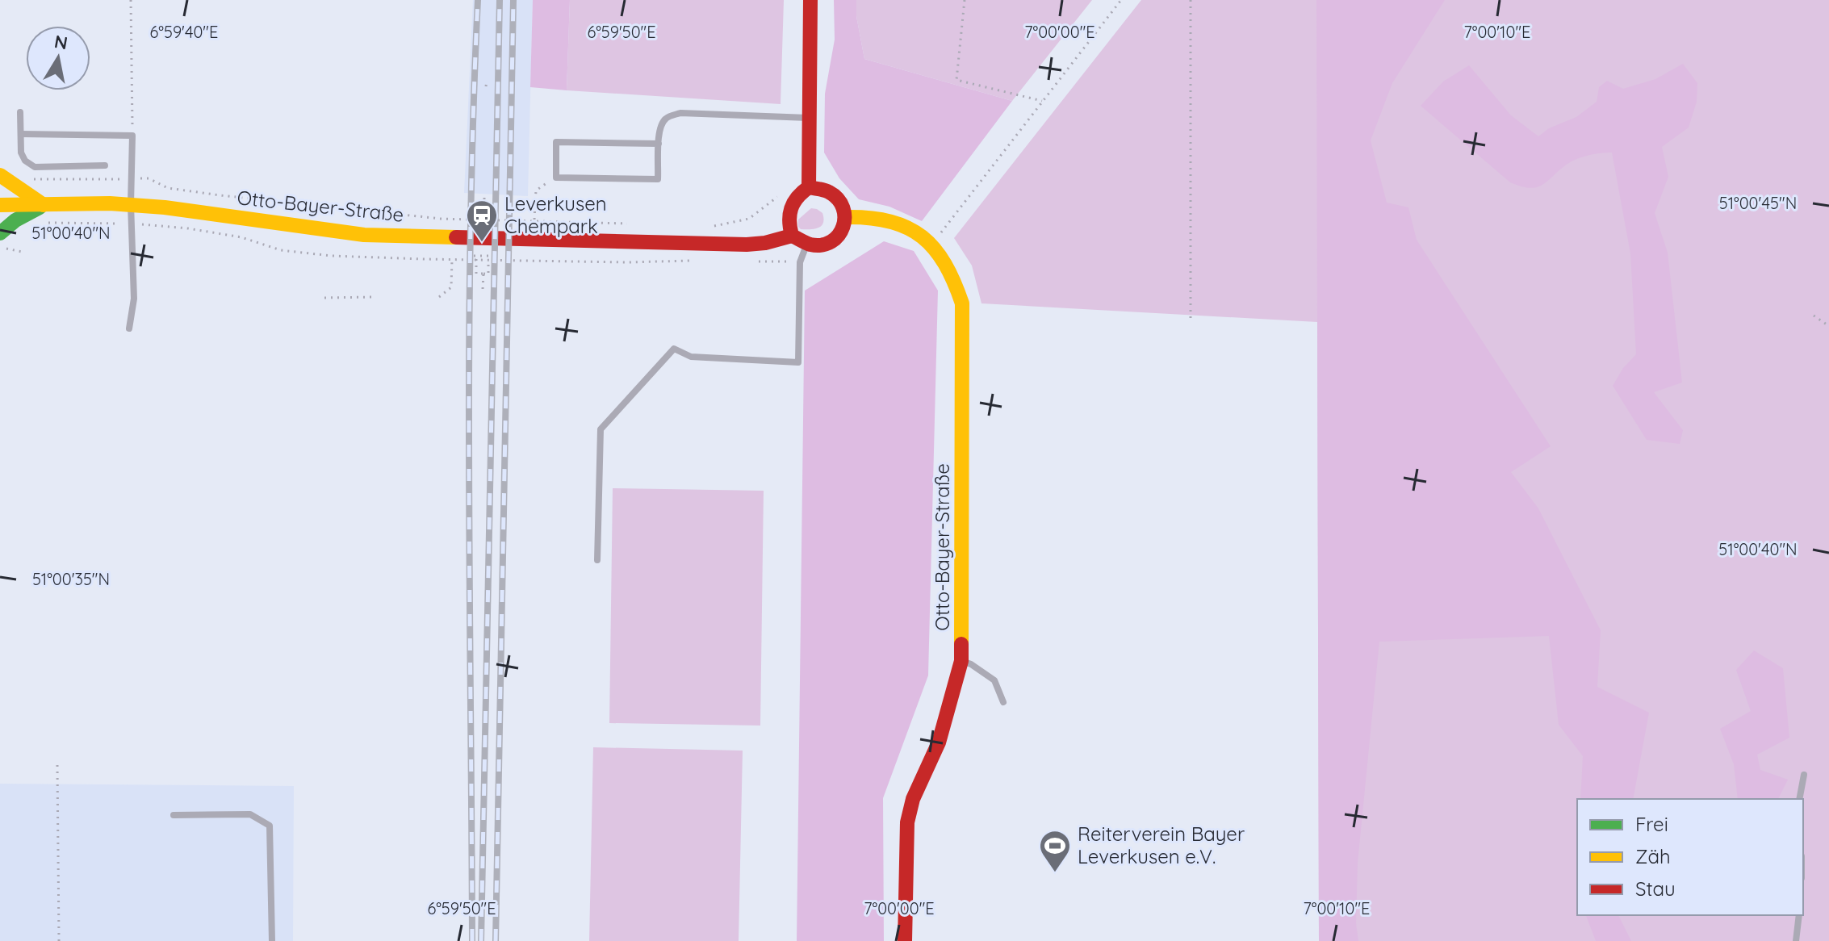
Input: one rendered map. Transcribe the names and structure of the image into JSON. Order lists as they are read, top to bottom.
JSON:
{
  "streets": {
    "street": ["Otto-Bayer-Straße"]
  },
  "places": {
    "station": ["Leverkusen Chempark"],
    "sports": ["Reiterverein Bayer Leverkusen e.V."]
  },
  "legend": ["Frei", "Zäh", "Stau"],
  "north": "top",
  "coordinates": [
    "6°59'40\"E",
    "6°59'50\"E",
    "7°00'00\"E",
    "7°00'10\"E",
    "51°00'45\"N",
    "51°00'40\"N",
    "51°00'35\"N"
  ]
}
